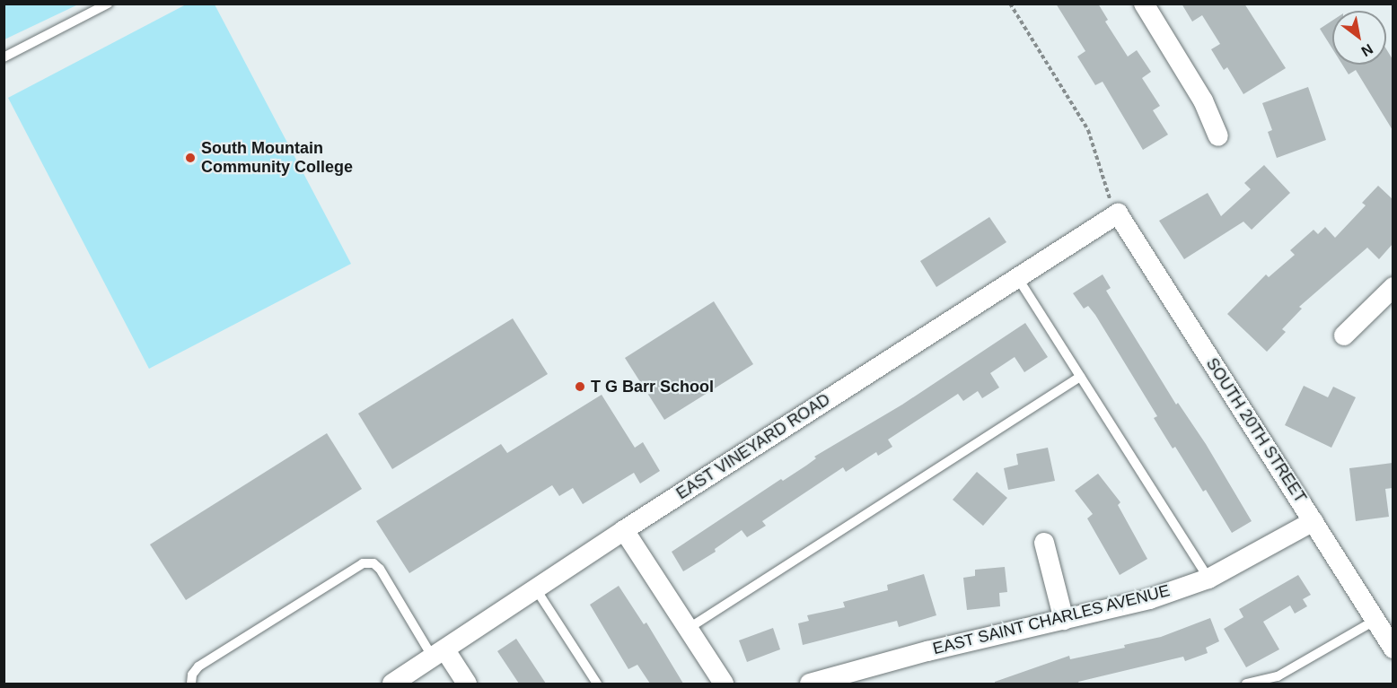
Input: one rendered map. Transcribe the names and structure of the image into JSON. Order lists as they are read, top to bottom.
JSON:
{
  "streets": {
    "street": ["SOUTH 20TH STREET", "EAST VINEYARD ROAD", "EAST SAINT CHARLES AVENUE"]
  },
  "crossings": [
    ["SOUTH 20TH STREET", "EAST VINEYARD ROAD"],
    ["SOUTH 20TH STREET", "EAST SAINT CHARLES AVENUE"]
  ],
  "places": ["South Mountain Community College", "T G Barr School"],
  "north": "bottom right"
}
